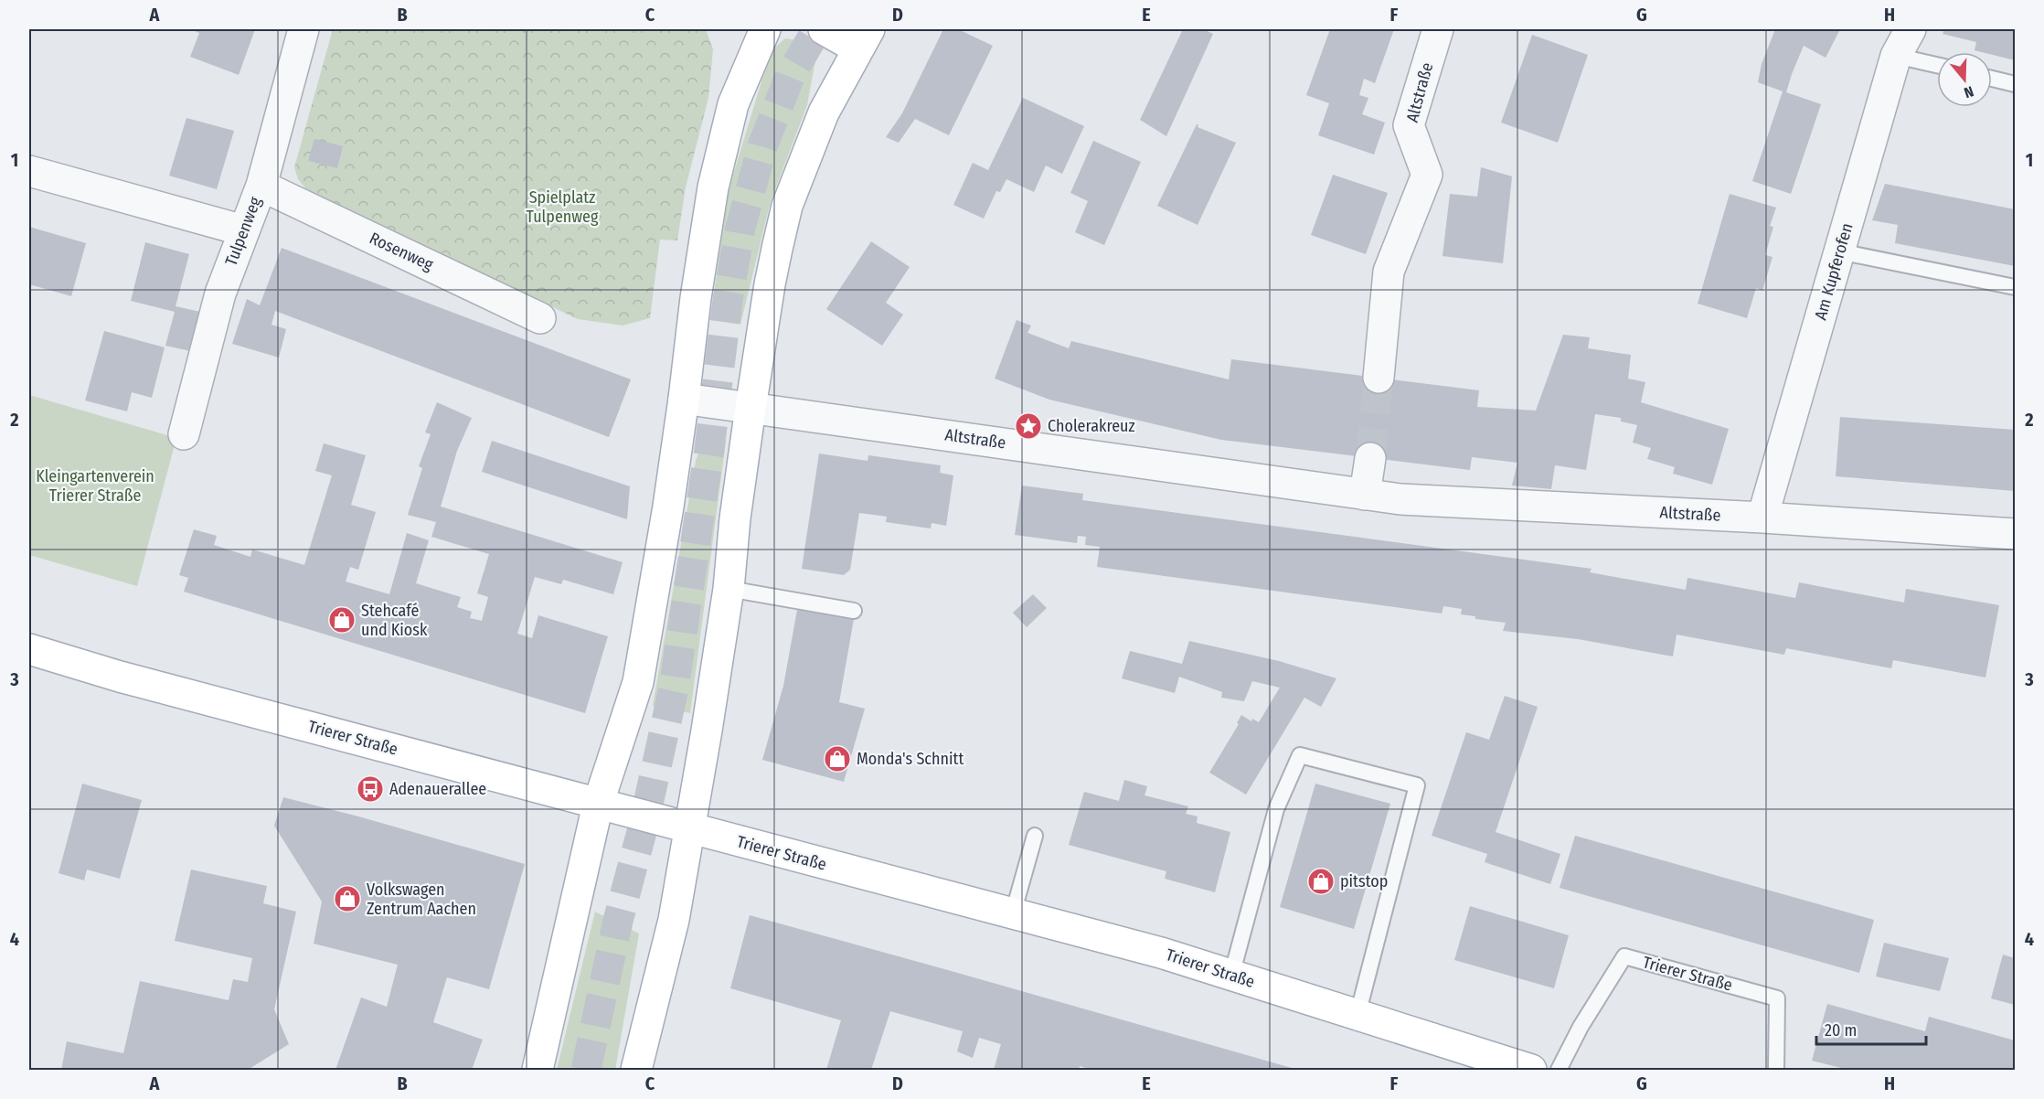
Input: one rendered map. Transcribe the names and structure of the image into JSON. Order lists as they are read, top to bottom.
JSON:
{
  "streets": {
    "main road": ["Trierer Straße"],
    "street": [
      "Altstraße",
      "Tulpenweg",
      "Rosenweg",
      "Am Kupferofen"
    ]
  },
  "crossings": [
    ["Altstraße", "Am Kupferofen"],
    ["Tulpenweg", "Rosenweg"]
  ],
  "parks": ["Spielplatz Tulpenweg", "Kleingartenverein Trierer Straße"],
  "places": {
    "place": ["Cholerakreuz"],
    "shop": [
      "Stehcafé und Kiosk",
      "Monda's Schnitt",
      "pitstop",
      "Volkswagen Zentrum Aachen"
    ],
    "bus stop": ["Adenauerallee"]
  },
  "scale_bar": "20 m",
  "north": "bottom",
  "grid": {
    "columns": [
      "A",
      "B",
      "C",
      "D",
      "E",
      "F",
      "G",
      "H"
    ],
    "rows": [
      "1",
      "2",
      "3",
      "4"
    ]
  }
}
